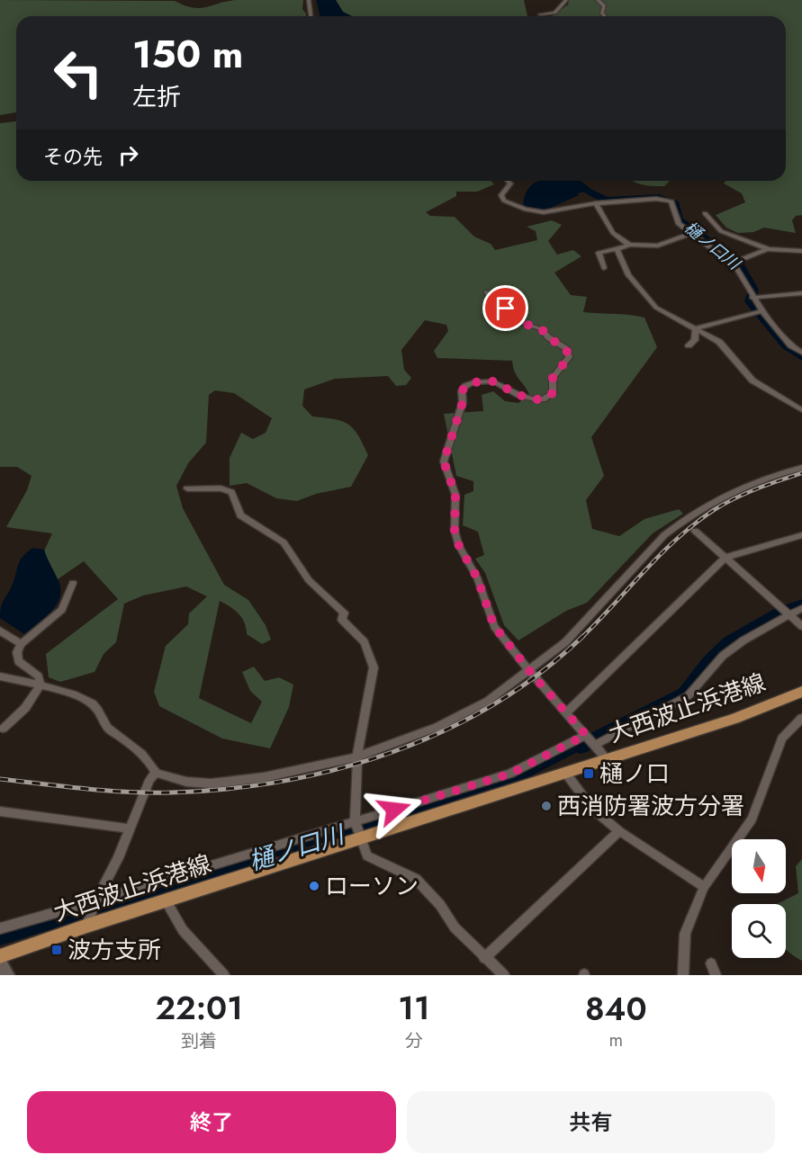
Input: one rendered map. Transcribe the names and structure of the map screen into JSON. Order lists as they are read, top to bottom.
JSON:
{
  "streets": {
    "main road": ["大西波止浜港線"]
  },
  "water": ["樋ノ口川"],
  "places": {
    "transit": ["樋ノ口", "波方支所"],
    "other": ["西消防署波方分署", "ローソン"]
  },
  "north": "bottom",
  "page": {
    "turn": ["150 m", "左折"],
    "then": "その先",
    "eta": [
      "22:01",
      "到着",
      "11",
      "分",
      "840",
      "m"
    ],
    "buttons": ["終了", "共有"]
  }
}
